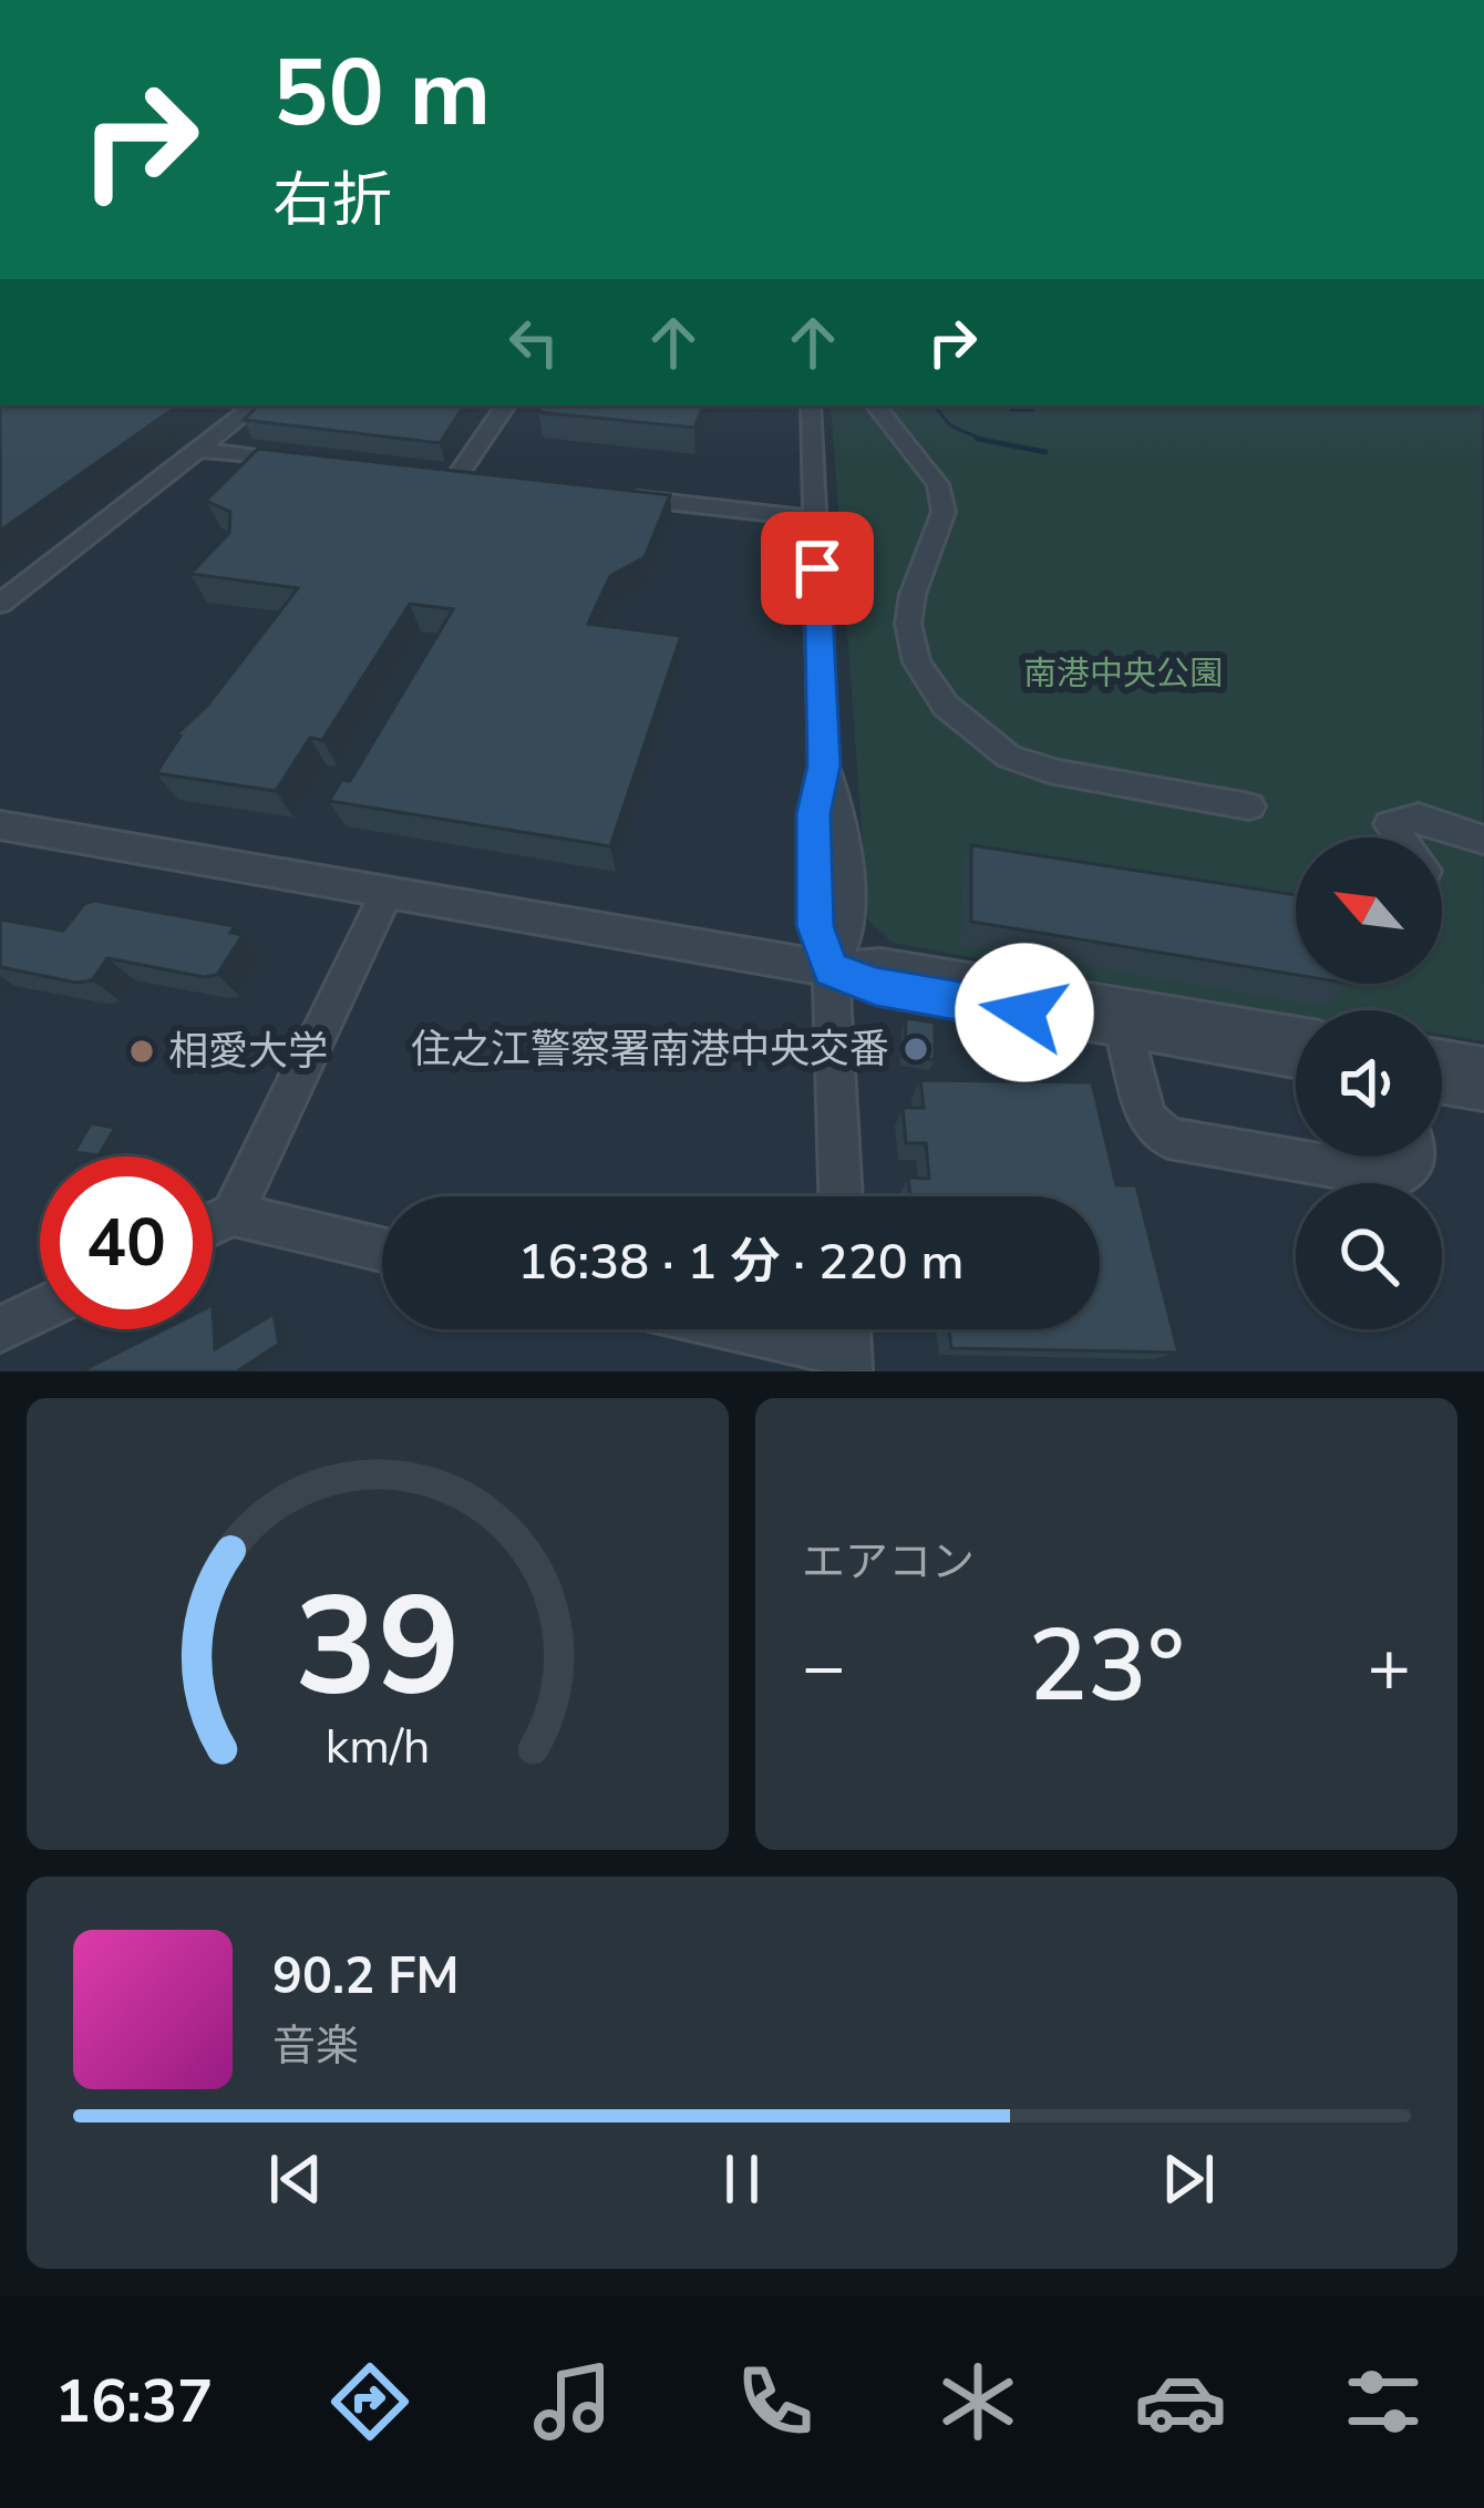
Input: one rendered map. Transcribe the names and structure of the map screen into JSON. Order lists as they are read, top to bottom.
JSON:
{
  "parks": ["南港中央公園"],
  "places": ["住之江警察署南港中央交番", "相愛大学"],
  "north": "top left",
  "page": {
    "turn": ["50 m", "右折"],
    "limit": "40",
    "trip": "16:38 · 1 分 · 220 m",
    "tile": "エアコン",
    "heat": ["−", "23°", "+"],
    "song": ["90.2 FM", "音楽"],
    "tabs": "16:37",
    "gauge": ["39", "km/h"]
  }
}
